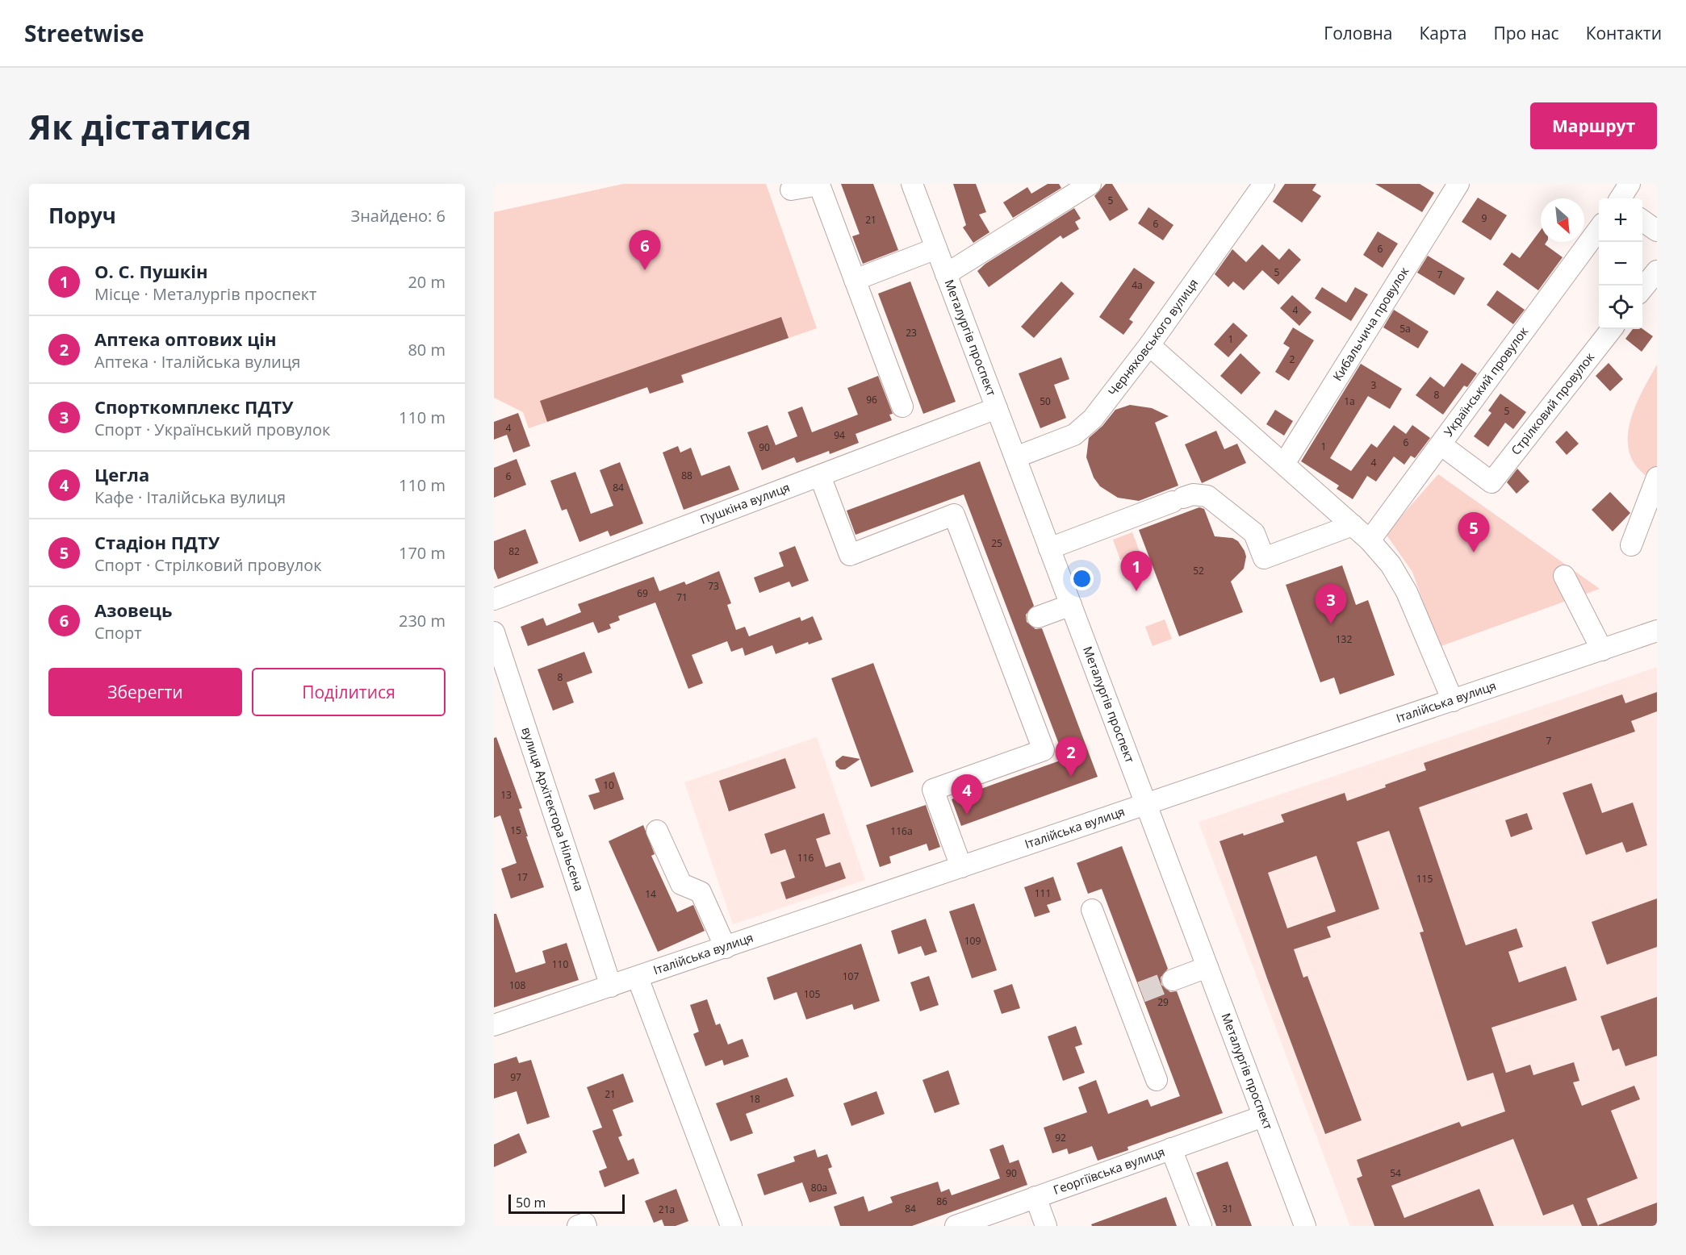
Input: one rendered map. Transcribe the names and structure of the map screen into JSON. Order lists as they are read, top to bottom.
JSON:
{
  "streets": {
    "street": [
      "Кибальчича провулок",
      "Черняховського вулиця",
      "Металургів проспект",
      "Український провулок",
      "Стрілковий провулок",
      "Пушкіна вулиця",
      "Італійська вулиця",
      "вулиця Архітектора Нільсена",
      "Георгіївська вулиця"
    ]
  },
  "crossings": [
    ["Черняховського вулиця", "Металургів проспект"],
    ["Металургів проспект", "Пушкіна вулиця"],
    ["Металургів проспект", "Італійська вулиця"],
    ["Металургів проспект", "Георгіївська вулиця"],
    ["Український провулок", "Стрілковий провулок"],
    ["Італійська вулиця", "вулиця Архітектора Нільсена"]
  ],
  "house_numbers": [
    "5",
    "9",
    "21",
    "6",
    "6",
    "5",
    "7",
    "4а",
    "4",
    "5а",
    "23",
    "1",
    "2",
    "3",
    "8",
    "96",
    "50",
    "1а",
    "5",
    "4",
    "94",
    "6",
    "1",
    "90",
    "4",
    "88",
    "6",
    "84",
    "25",
    "82",
    "52",
    "73",
    "69",
    "71",
    "132",
    "8",
    "7",
    "10",
    "13",
    "15",
    "116а",
    "116",
    "17",
    "115",
    "111",
    "14",
    "109",
    "110",
    "107",
    "108",
    "105",
    "29",
    "97",
    "21",
    "18",
    "92",
    "90",
    "54",
    "80а",
    "86",
    "84",
    "31",
    "21а"
  ],
  "scale_bar": "50 m",
  "north": "bottom right",
  "page": {
    "header": "Streetwise",
    "nav": [
      "Головна",
      "Карта",
      "Про нас",
      "Контакти"
    ],
    "buttons": [
      "Маршрут",
      ["Зберегти", "Поділитися"]
    ],
    "title": "Як дістатися",
    "heading": ["Поруч", "Знайдено: 6"],
    "map_buttons": ["+", "−"],
    "pins": [
      "6",
      "5",
      "1",
      "3",
      "2",
      "4"
    ],
    "list": [
      {
        "mark": "1",
        "name": "О. С. Пушкін",
        "note": "Місце · Металургів проспект",
        "value": "20 m"
      },
      {
        "mark": "2",
        "name": "Аптека оптових цін",
        "note": "Аптека · Італійська вулиця",
        "value": "80 m"
      },
      {
        "mark": "3",
        "name": "Спорткомплекс ПДТУ",
        "note": "Спорт · Український провулок",
        "value": "110 m"
      },
      {
        "mark": "4",
        "name": "Цегла",
        "note": "Кафе · Італійська вулиця",
        "value": "110 m"
      },
      {
        "mark": "5",
        "name": "Стадіон ПДТУ",
        "note": "Спорт · Стрілковий провулок",
        "value": "170 m"
      },
      {
        "mark": "6",
        "name": "Азовець",
        "note": "Спорт",
        "value": "230 m"
      }
    ],
    "scale": "50 m"
  }
}
